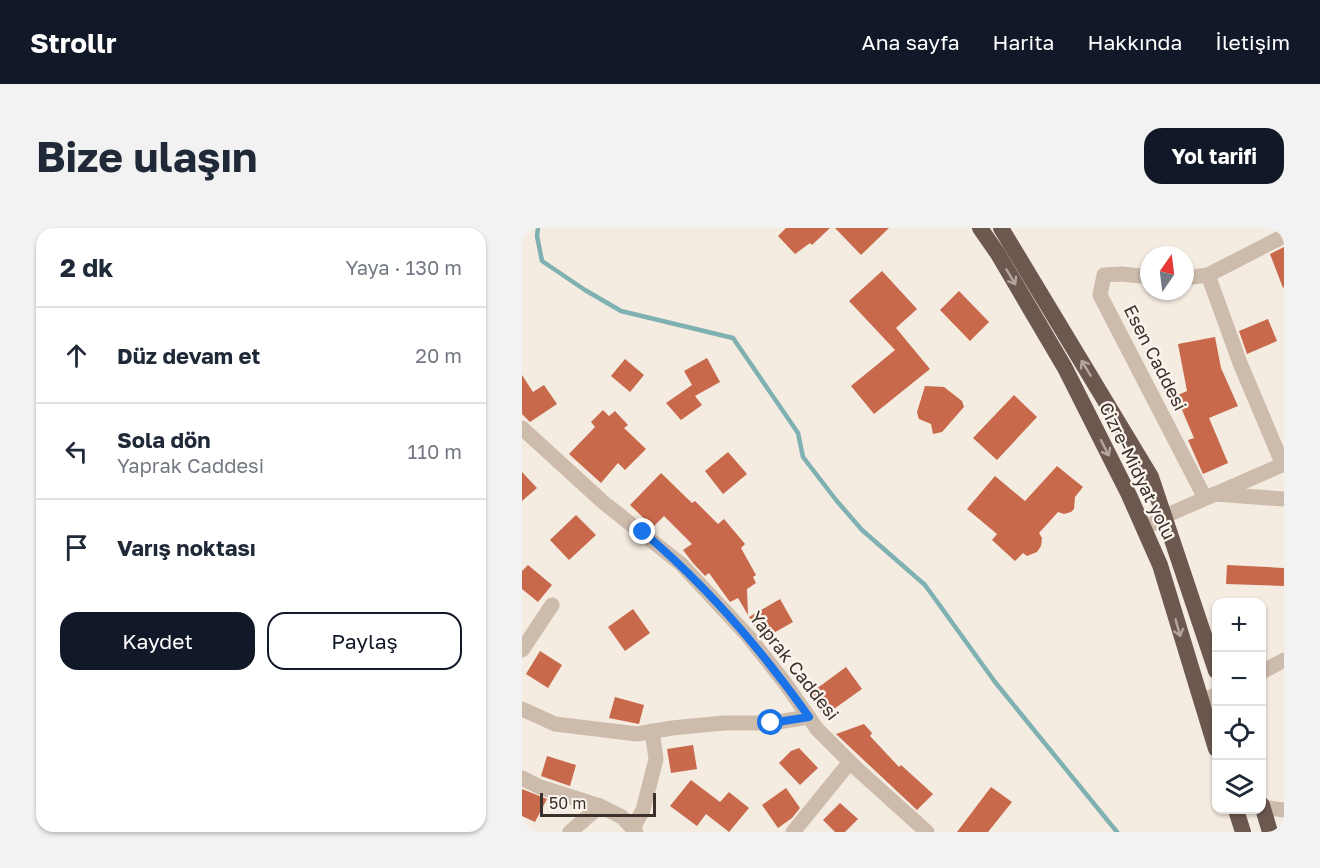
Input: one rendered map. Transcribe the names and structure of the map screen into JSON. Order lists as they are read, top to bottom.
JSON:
{
  "streets": {
    "highway": ["Cizre-Midyat yolu"],
    "street": ["Esen Caddesi", "Yaprak Caddesi"]
  },
  "scale_bar": "50 m",
  "north": "top",
  "page": {
    "header": "Strollr",
    "nav": [
      "Ana sayfa",
      "Harita",
      "Hakkında",
      "İletişim"
    ],
    "buttons": [
      "Yol tarifi",
      ["Kaydet", "Paylaş"]
    ],
    "title": "Bize ulaşın",
    "heading": ["2 dk", "Yaya · 130 m"],
    "list": [
      ["Düz devam et", "20 m"],
      ["Sola dön", "Yaprak Caddesi", "110 m"],
      "Varış noktası"
    ],
    "map_buttons": ["+", "−"],
    "scale": "50 m"
  }
}
